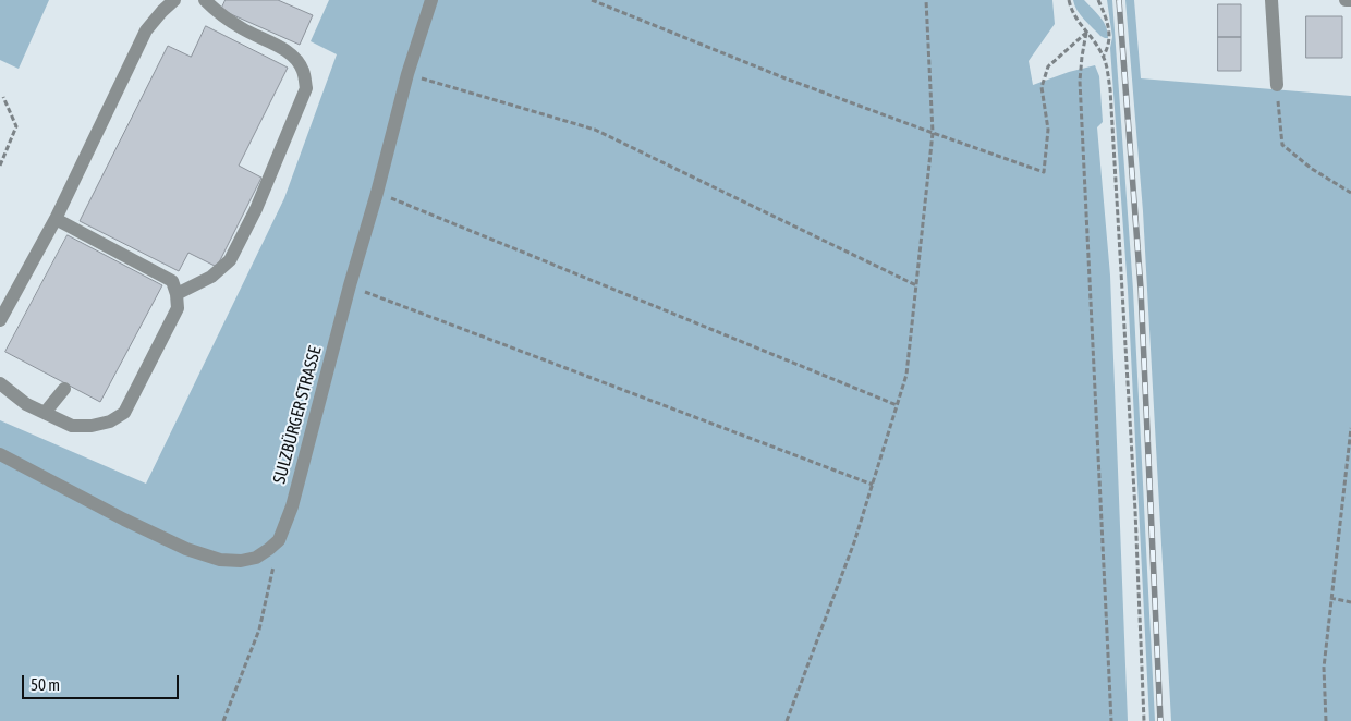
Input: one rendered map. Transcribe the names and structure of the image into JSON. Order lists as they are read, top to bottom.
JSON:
{
  "streets": {
    "street": ["SULZBÜRGER STRASSE"]
  },
  "scale_bar": "50 m"
}
